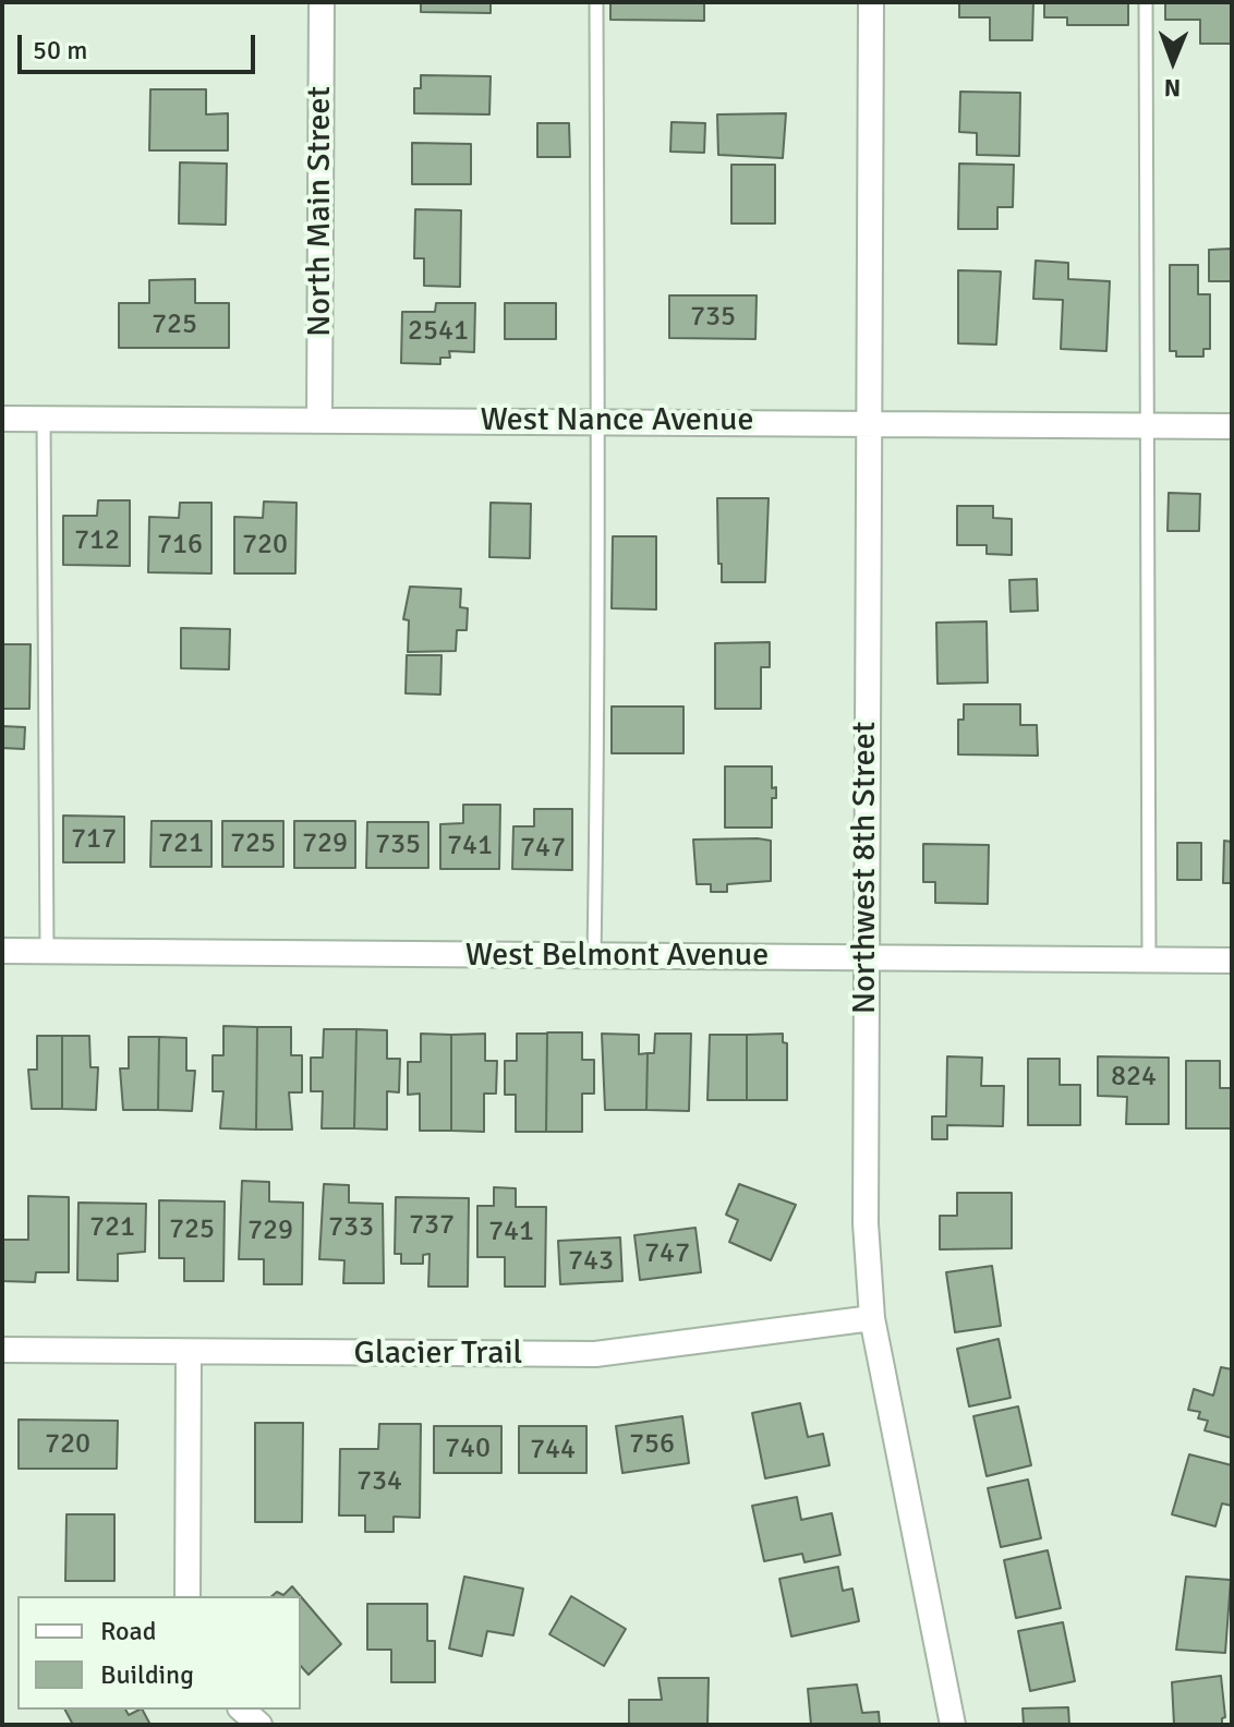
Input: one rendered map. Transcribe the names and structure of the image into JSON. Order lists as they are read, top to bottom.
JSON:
{
  "streets": {
    "street": [
      "North Main Street",
      "West Nance Avenue",
      "Northwest 8th Street",
      "West Belmont Avenue",
      "Glacier Trail"
    ]
  },
  "crossings": [
    ["North Main Street", "West Nance Avenue"],
    ["West Nance Avenue", "Northwest 8th Street"],
    ["Northwest 8th Street", "West Belmont Avenue"],
    ["Northwest 8th Street", "Glacier Trail"]
  ],
  "house_numbers": [
    "735",
    "725",
    "2541",
    "712",
    "716",
    "720",
    "717",
    "721",
    "725",
    "729",
    "735",
    "741",
    "747",
    "824",
    "737",
    "721",
    "733",
    "725",
    "729",
    "741",
    "747",
    "743",
    "720",
    "756",
    "740",
    "744",
    "734"
  ],
  "legend": ["Road", "Building"],
  "scale_bar": "50 m",
  "north": "bottom"
}
